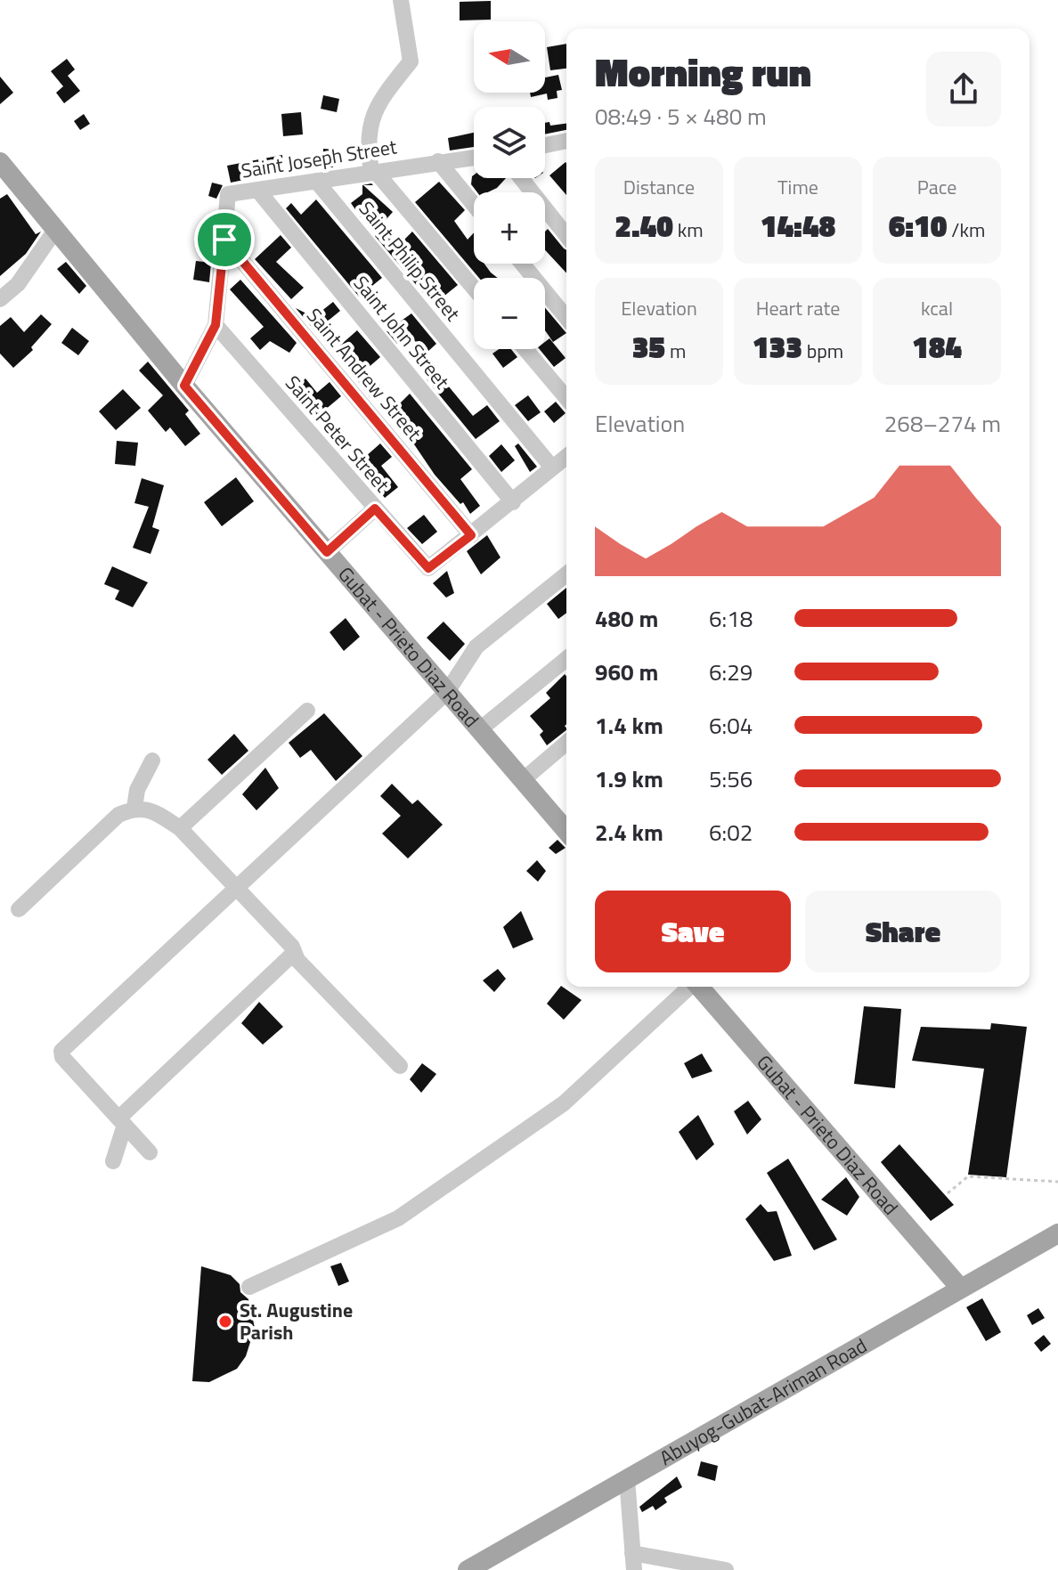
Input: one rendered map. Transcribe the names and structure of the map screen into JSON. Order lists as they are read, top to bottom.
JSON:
{
  "streets": {
    "main road": ["Gubat - Prieto Diaz Road", "Abuyog-Gubat-Ariman Road"],
    "street": [
      "Saint Joseph Street",
      "Saint Philip Street",
      "Saint John Street",
      "Saint Andrew Street",
      "Saint Peter Street"
    ]
  },
  "crossings": [
    ["Saint Joseph Street", "Saint Philip Street"],
    ["Saint Joseph Street", "Saint John Street"],
    ["Saint Joseph Street", "Saint Andrew Street"],
    ["Saint Joseph Street", "Saint Peter Street"],
    ["Saint Joseph Street", "Gubat - Prieto Diaz Road"],
    ["Saint Andrew Street", "Saint Peter Street"],
    ["Gubat - Prieto Diaz Road", "Abuyog-Gubat-Ariman Road"]
  ],
  "places": ["St. Augustine Parish"],
  "north": "left",
  "page": {
    "map_buttons": ["+", "−"],
    "heading": ["Morning run", "08:49 · 5 × 480 m"],
    "stats": [
      ["Distance", "2.40 km"],
      ["Time", "14:48"],
      ["Pace", "6:10 /km"],
      ["Elevation", "35 m"],
      ["Heart rate", "133 bpm"],
      ["kcal", "184"]
    ],
    "chart": ["Elevation", "268–274 m"],
    "list": [
      {
        "name": "480 m",
        "note": "6:18"
      },
      {
        "name": "960 m",
        "note": "6:29"
      },
      {
        "name": "1.4 km",
        "note": "6:04"
      },
      {
        "name": "1.9 km",
        "note": "5:56"
      },
      {
        "name": "2.4 km",
        "note": "6:02"
      }
    ],
    "buttons": ["Save", "Share"]
  }
}
